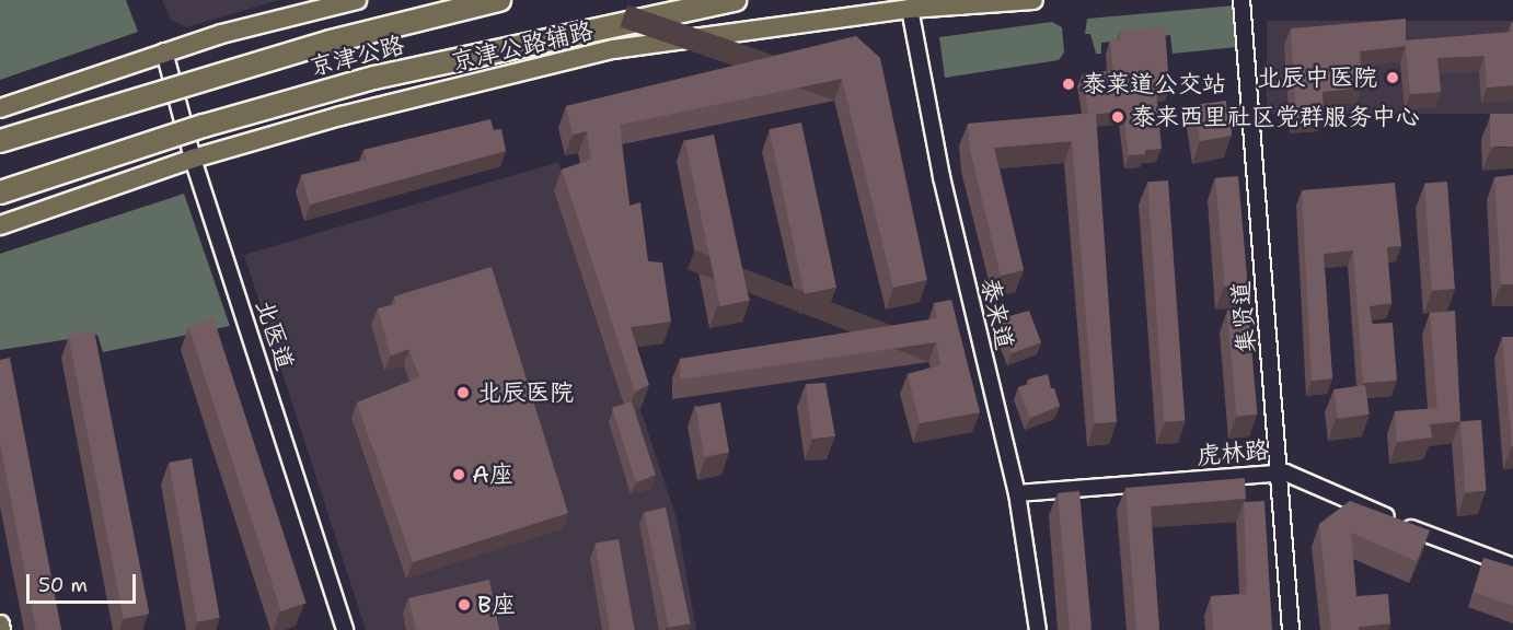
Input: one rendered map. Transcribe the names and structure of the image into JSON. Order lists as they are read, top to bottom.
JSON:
{
  "streets": {
    "highway": ["京津公路"],
    "main road": ["京津公路辅路"],
    "street": [
      "泰来道",
      "集贤道",
      "北医道",
      "虎林路"
    ]
  },
  "crossings": [
    ["京津公路辅路", "泰来道"],
    ["京津公路辅路", "北医道"],
    ["泰来道", "虎林路"],
    ["集贤道", "虎林路"]
  ],
  "places": [
    "北辰中医院",
    "泰莱道公交站",
    "泰来西里社区党群服务中心",
    "北辰医院",
    "A座",
    "B座"
  ],
  "scale_bar": "50 m"
}
